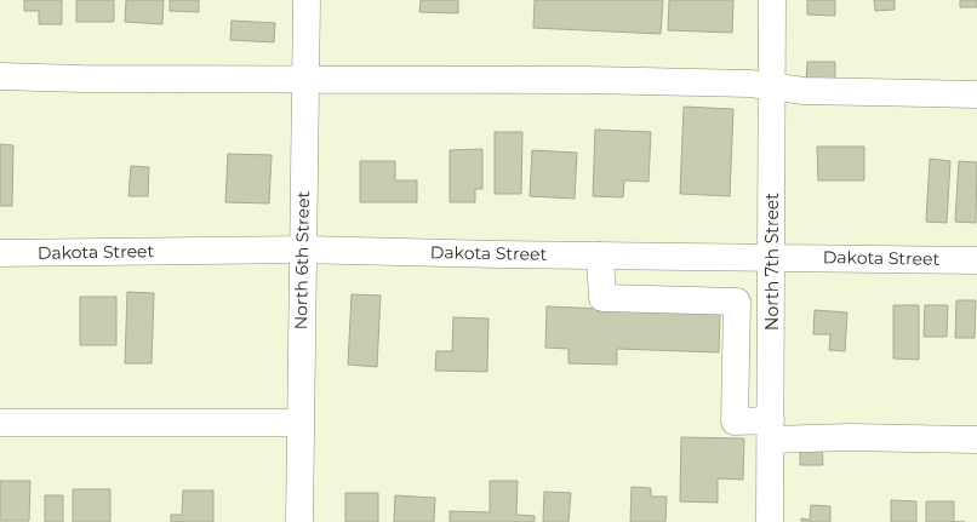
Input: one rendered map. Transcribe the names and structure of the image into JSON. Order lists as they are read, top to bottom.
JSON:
{
  "streets": {
    "street": ["Dakota Street", "North 6th Street", "North 7th Street"]
  },
  "crossings": [
    ["Dakota Street", "North 6th Street"],
    ["Dakota Street", "North 7th Street"]
  ]
}
